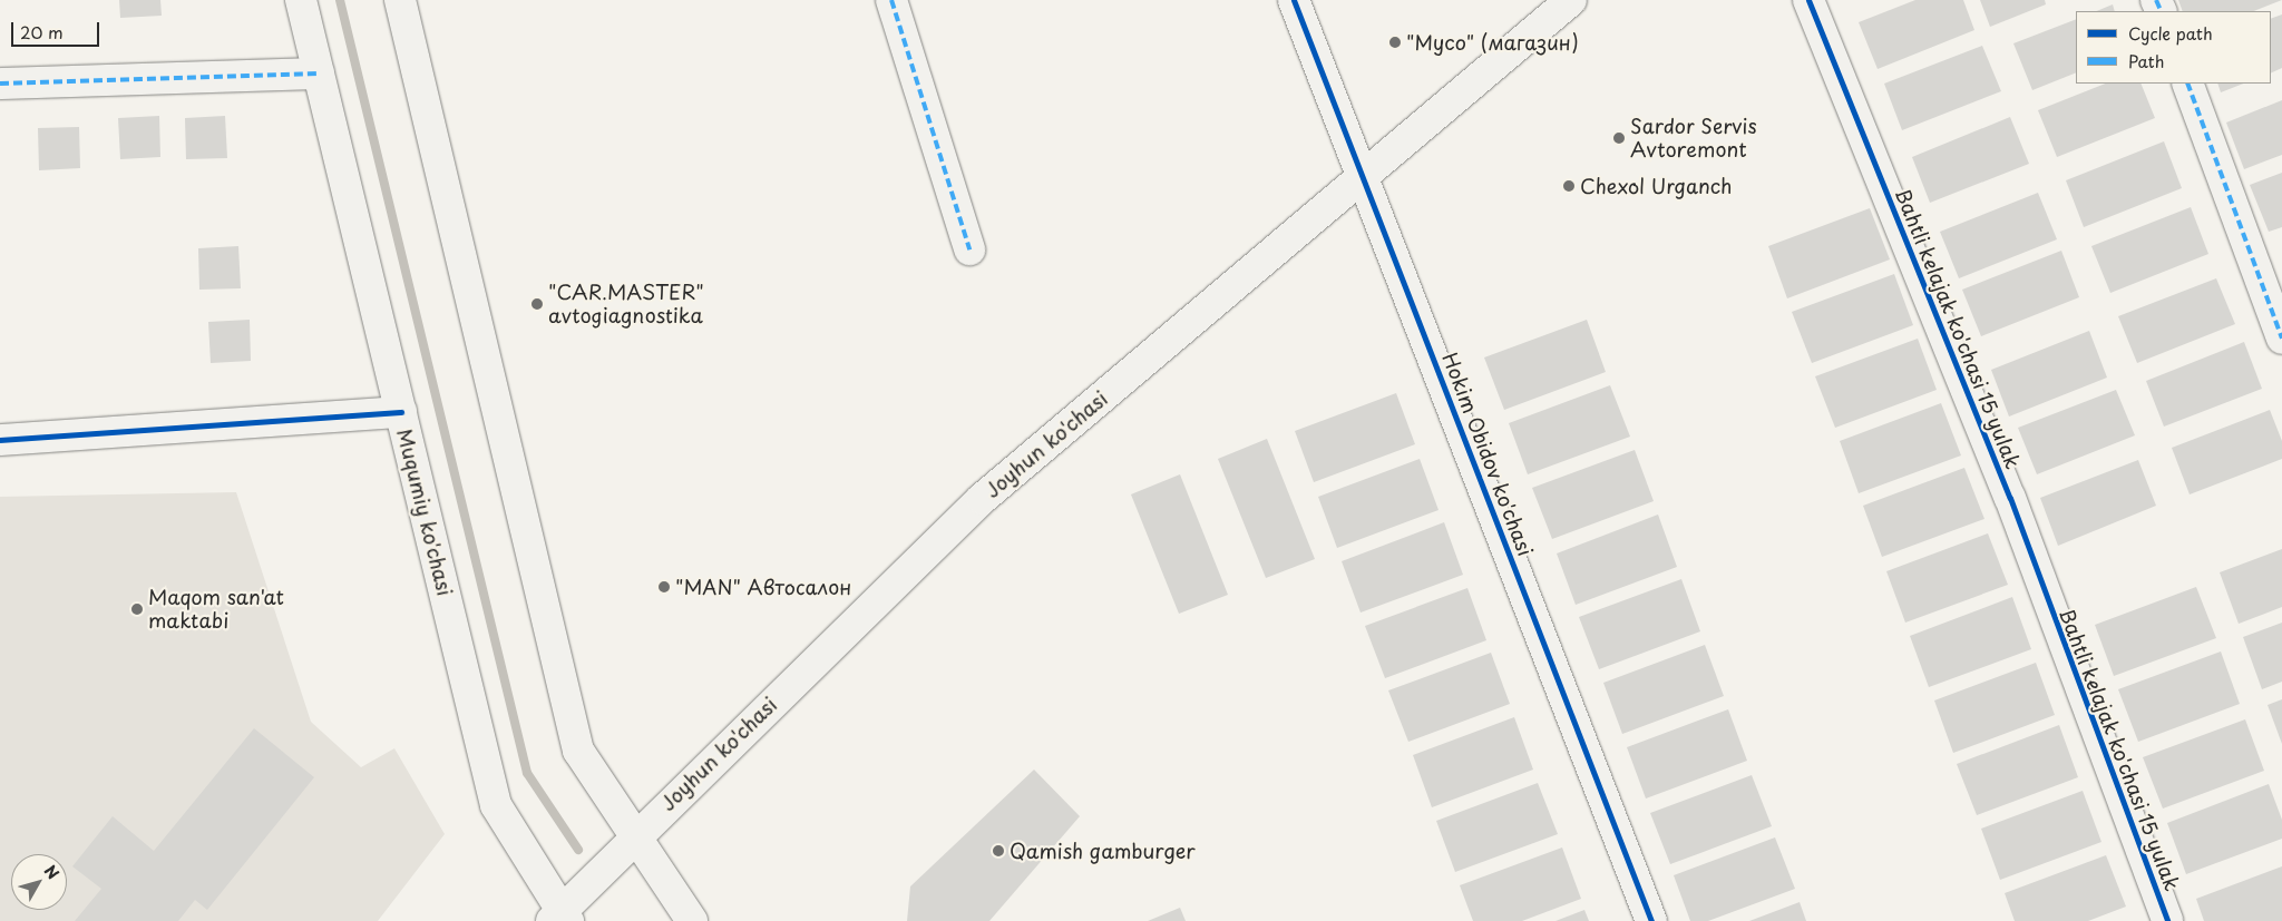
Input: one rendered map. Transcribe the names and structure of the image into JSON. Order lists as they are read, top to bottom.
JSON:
{
  "streets": {
    "main road": [
      "Bahtli kelajak ko'chasi 15 yulak",
      "Joyhun ko'chasi",
      "Hokim Obidov ko'chasi",
      "Muqumiy ko'chasi"
    ]
  },
  "crossings": [
    ["Joyhun ko'chasi", "Hokim Obidov ko'chasi"],
    ["Joyhun ko'chasi", "Muqumiy ko'chasi"]
  ],
  "places": [
    "\"Мусо\" (магазин)",
    "Sardor Servis Avtoremont",
    "Chexol Urganch",
    "\"CAR.MASTER\" avtogiagnostika",
    "\"MAN\" Автосалон",
    "Maqom san'at maktabi",
    "Qamish gamburger"
  ],
  "legend": ["Cycle path", "Path"],
  "scale_bar": "20 m",
  "north": "top right"
}
